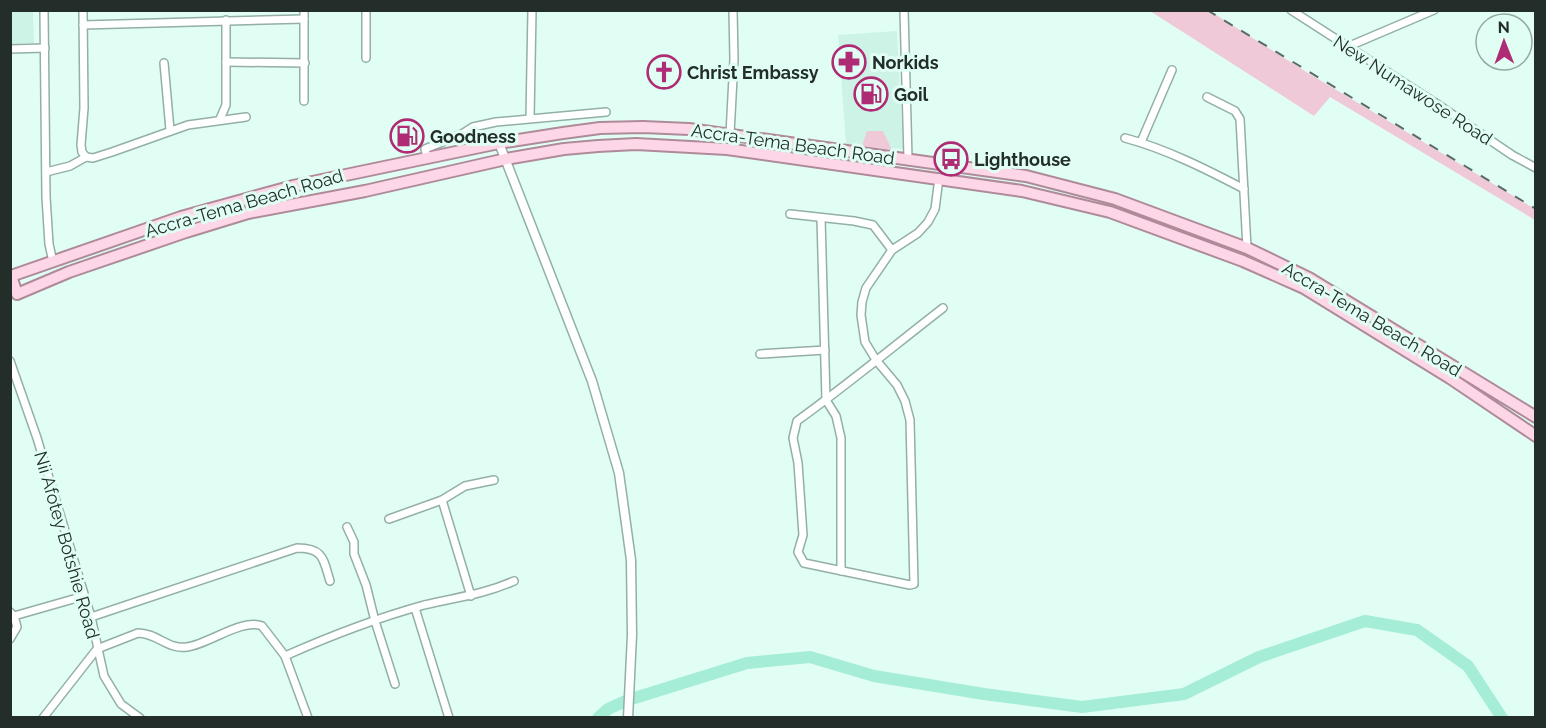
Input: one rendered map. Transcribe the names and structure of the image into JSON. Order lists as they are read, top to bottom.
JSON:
{
  "streets": {
    "main road": ["Accra-Tema Beach Road"],
    "street": ["New Numawose Road", "Nii Afotey Botshie Road"]
  },
  "places": {
    "pharmacy": ["Norkids"],
    "church": ["Christ Embassy"],
    "fuel station": ["Goil", "Goodness"],
    "bus stop": ["Lighthouse"]
  },
  "north": "top"
}
